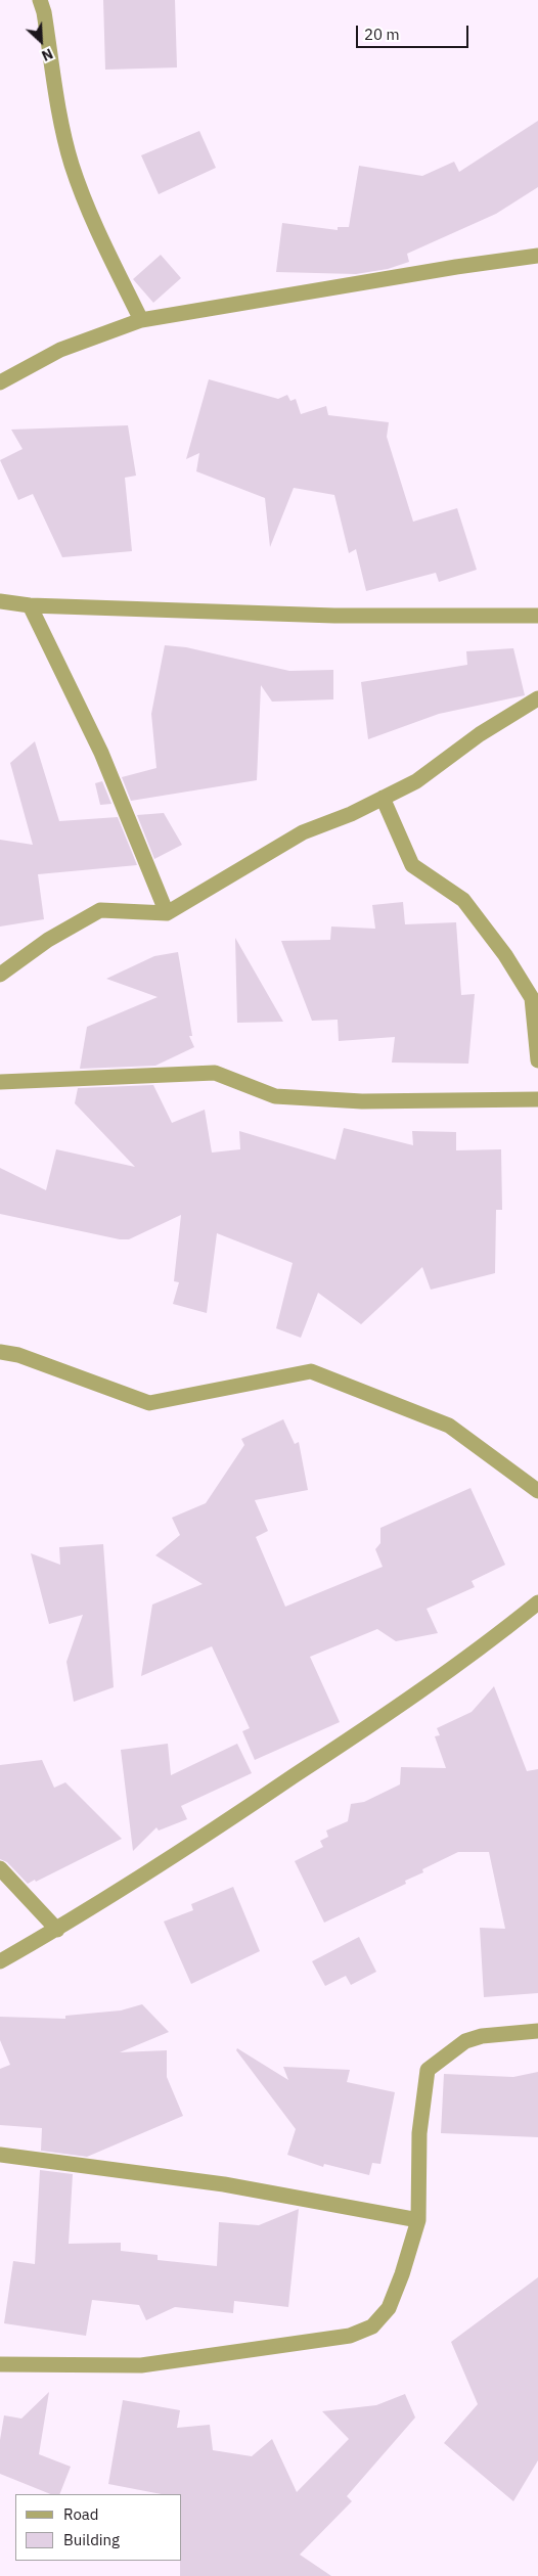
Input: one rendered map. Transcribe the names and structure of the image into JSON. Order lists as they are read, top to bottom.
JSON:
{
  "legend": ["Road", "Building"],
  "scale_bar": "20 m",
  "north": "bottom right"
}
